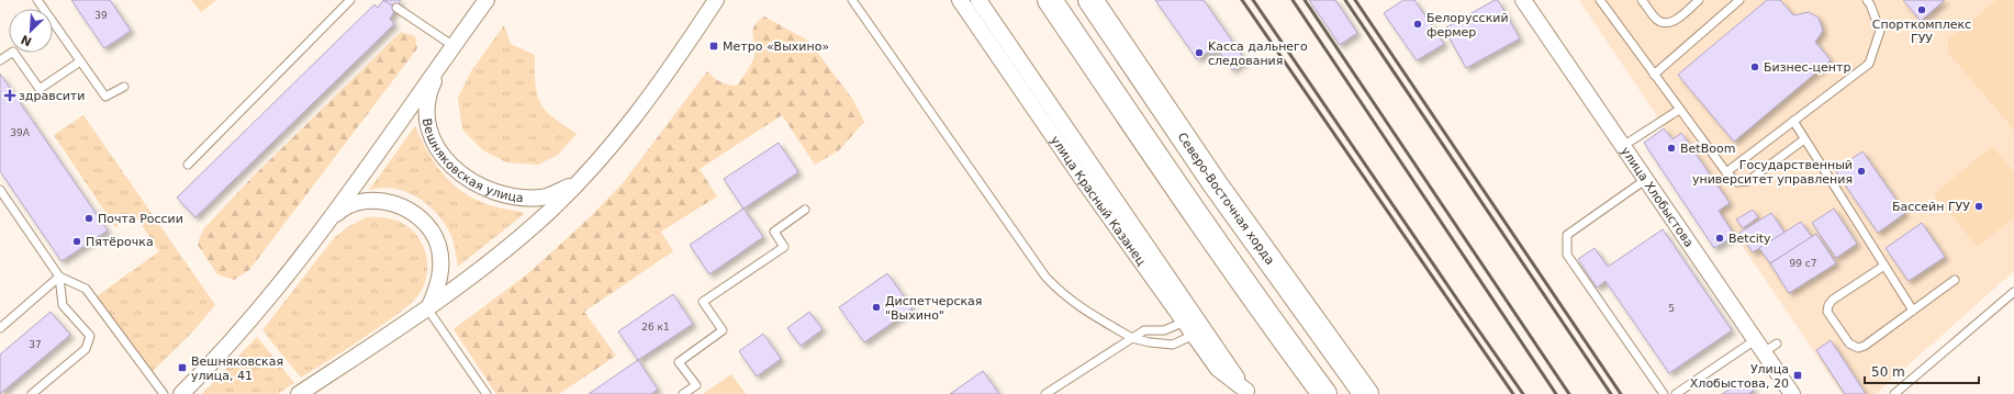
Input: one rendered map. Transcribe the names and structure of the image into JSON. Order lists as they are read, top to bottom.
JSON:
{
  "streets": {
    "main road": ["Северо-Восточная хорда"],
    "street": ["Вешняковская улица", "улица Хлобыстова", "улица Красный Казанец"]
  },
  "places": {
    "other": [
      "Спорткомплекс ГУУ",
      "Белорусский фермер",
      "Kасса дальнего следования",
      "Бизнес-центр",
      "BetBoom",
      "Государственный университет управления",
      "Бассейн ГУУ",
      "Почта России",
      "Betcity",
      "Пятёрочка",
      "Диспетчерская \"Выхино\""
    ],
    "transit": ["Метро «Выхино»", "Вешняковская улица, 41", "Улица Хлобыстова, 20"],
    "health": ["здравсити"]
  },
  "house_numbers": [
    "39",
    "39А",
    "99 с7",
    "5",
    "26 к1",
    "37"
  ],
  "scale_bar": "50 m",
  "north": "bottom left"
}
